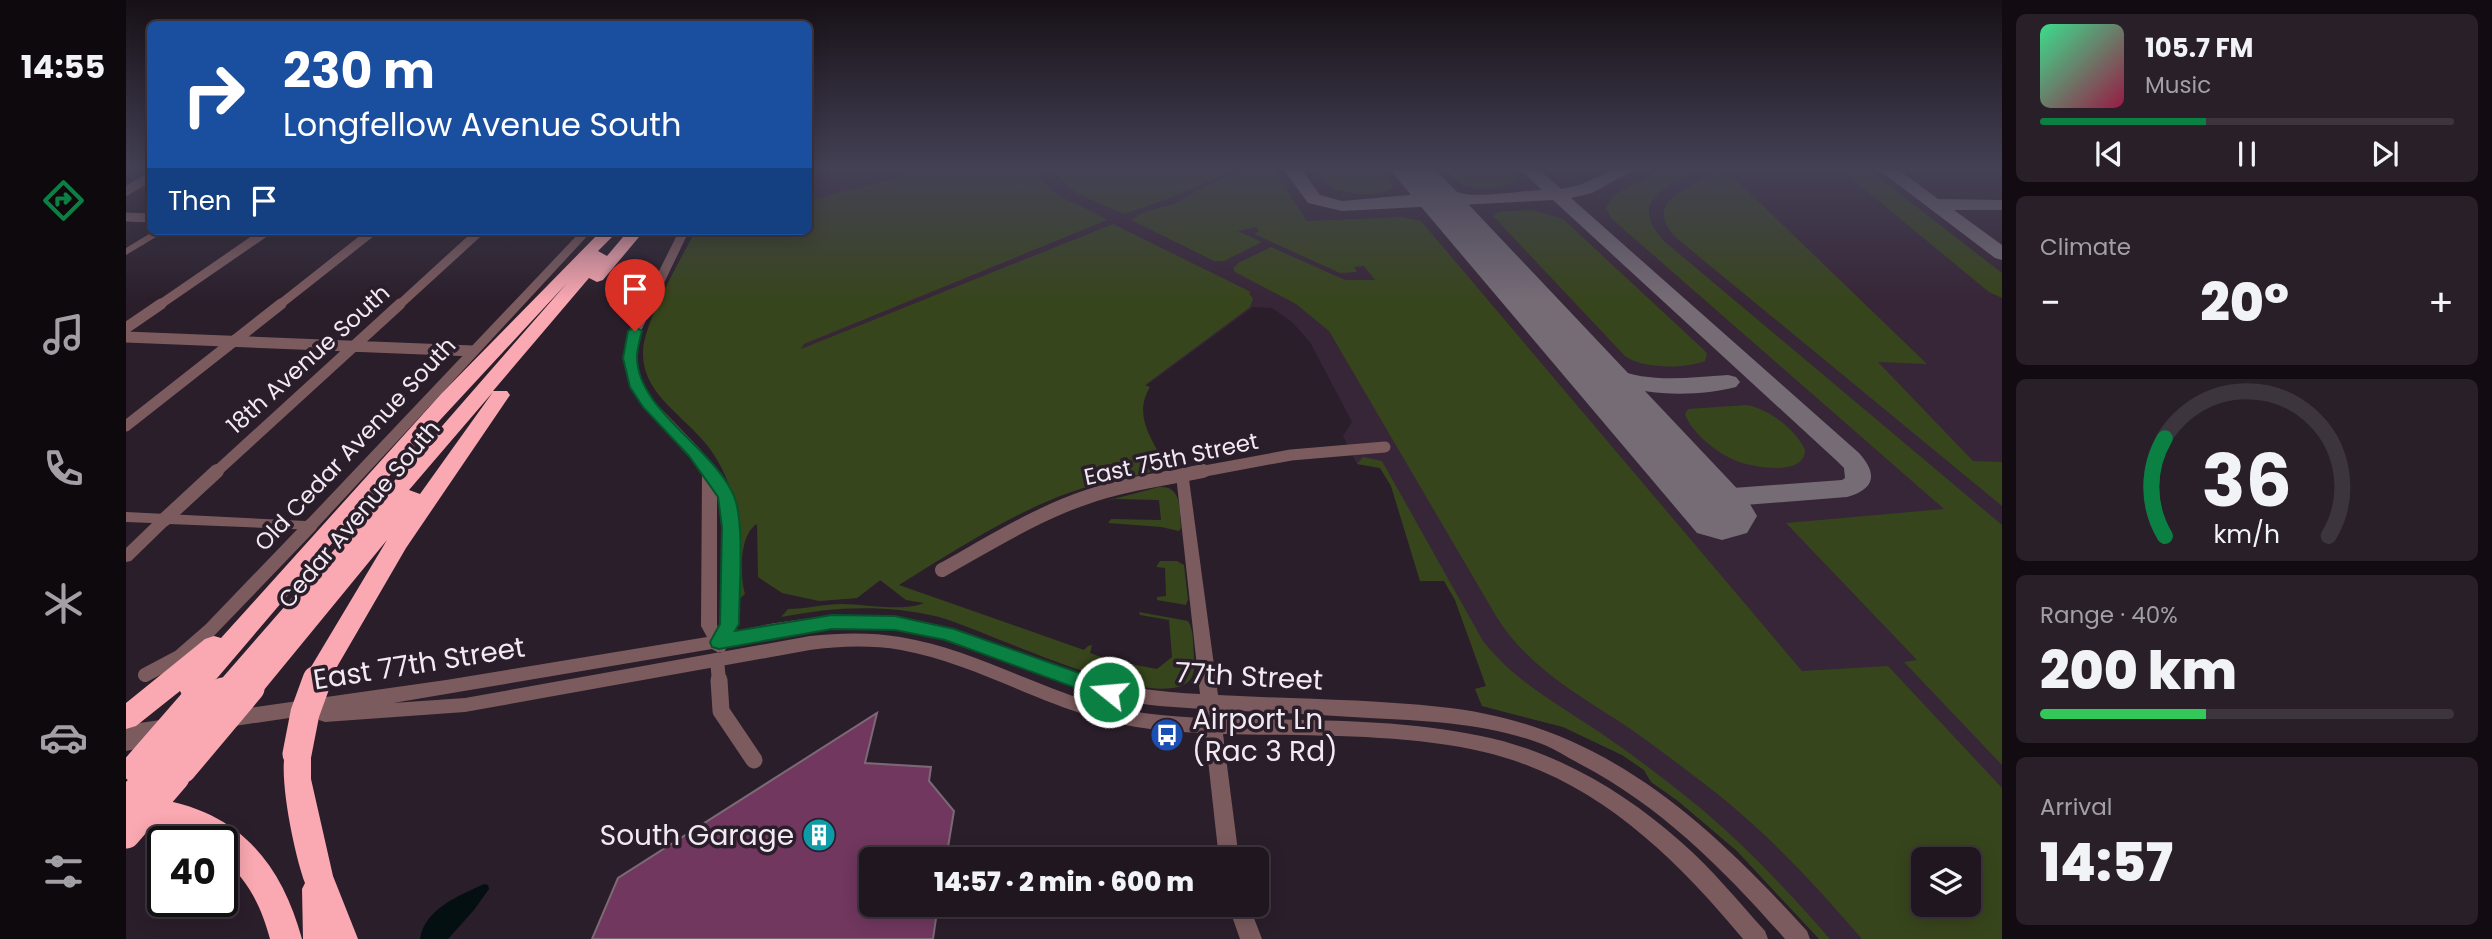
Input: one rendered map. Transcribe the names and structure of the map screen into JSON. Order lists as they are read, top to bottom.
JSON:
{
  "streets": {
    "highway": ["Cedar Avenue South"],
    "street": [
      "18th Avenue South",
      "Old Cedar Avenue South",
      "East 75th Street",
      "East 77th Street",
      "77th Street"
    ]
  },
  "crossings": [
    ["Cedar Avenue South", "East 77th Street"],
    ["East 77th Street", "77th Street"]
  ],
  "places": {
    "bus stop": ["Airport Ln (Rac 3 Rd)"],
    "building": ["South Garage"]
  },
  "page": {
    "tabs": "14:55",
    "turn": ["230 m", "Longfellow Avenue South"],
    "song": ["105.7 FM", "Music"],
    "then": "Then",
    "tile": [
      "Climate",
      ["Range · 40%", "200 km"],
      ["Arrival", "14:57"]
    ],
    "heat": ["−", "20°", "+"],
    "limit": "40",
    "trip": "14:57 · 2 min · 600 m",
    "gauge": ["36", "km/h"]
  }
}
